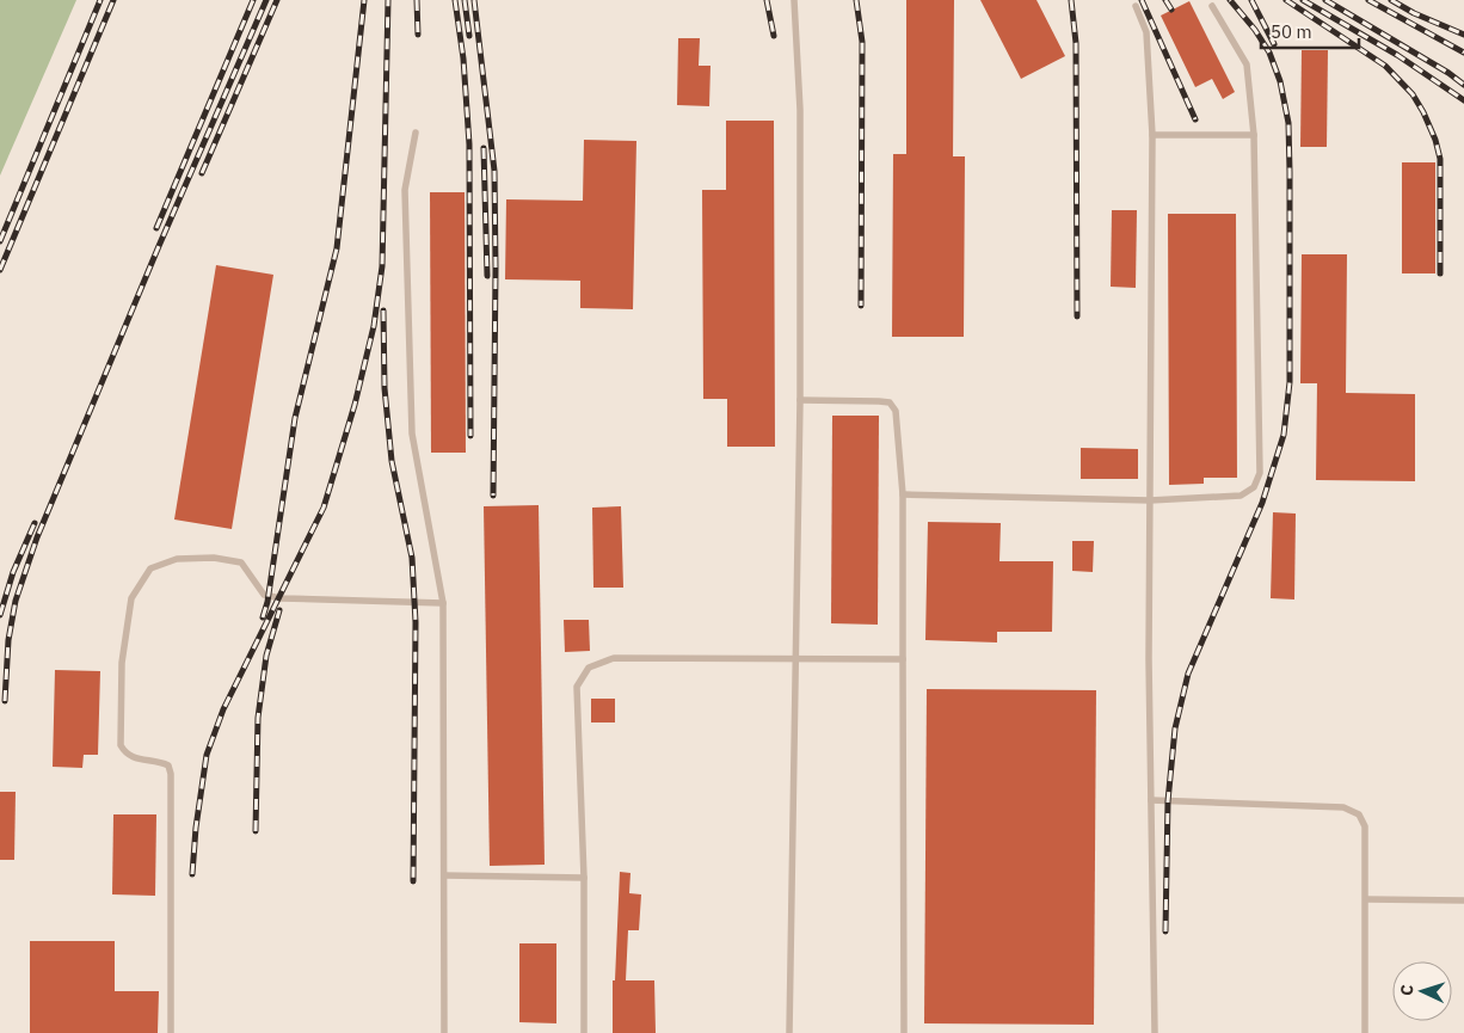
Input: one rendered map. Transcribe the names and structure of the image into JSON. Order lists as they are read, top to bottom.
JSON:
{
  "scale_bar": "50 m",
  "north": "left"
}
